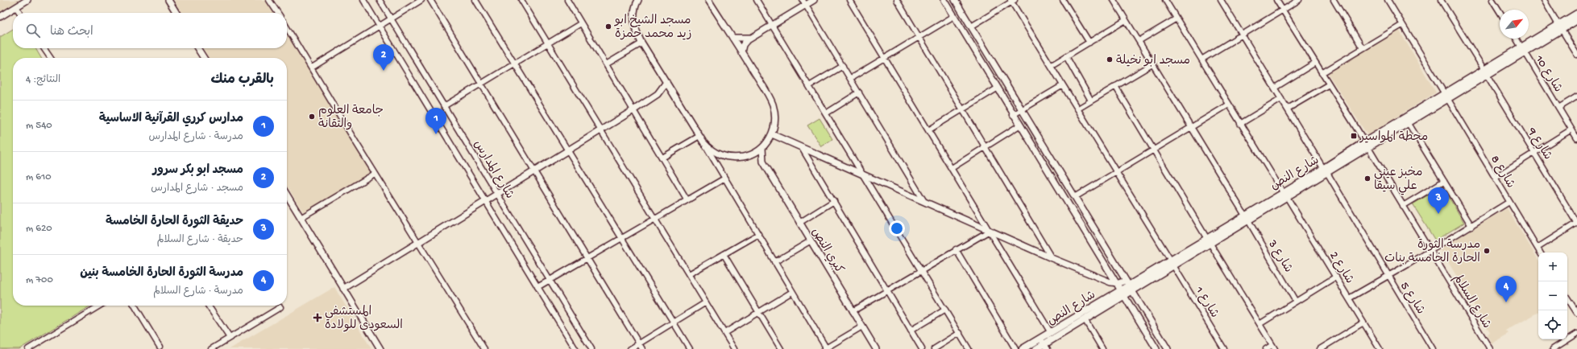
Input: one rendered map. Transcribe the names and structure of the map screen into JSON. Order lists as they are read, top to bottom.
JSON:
{
  "streets": {
    "main road": ["شارع النص"],
    "street": [
      "شارع 10",
      "شارع 9",
      "شارع المدارس",
      "شارع 8",
      "كبري النص",
      "شارع 3",
      "شارع 2",
      "شارع 5",
      "شارع السلالم",
      "شارع 1"
    ]
  },
  "crossings": [
    ["شارع 10", "شارع النص"],
    ["شارع 9", "شارع النص"],
    ["شارع 8", "شارع النص"],
    ["شارع النص", "شارع 3"],
    ["شارع النص", "شارع 2"],
    ["شارع النص", "شارع 5"],
    ["شارع النص", "شارع السلالم"],
    ["شارع النص", "شارع 1"]
  ],
  "places": {
    "other": [
      "مسجد الشيخ ابو زيد محمد حمزة",
      "مسجد ابو نخيلة",
      "جامعة العلوم والتقانة",
      "مخبز عيني علي سيقا",
      "مدرسة الثورة الحارة الخامسة بنات"
    ],
    "transit": ["محطة المواسير"],
    "health": ["المستشفى السعودى للولادة"]
  },
  "north": "top right",
  "page": {
    "search": "ابحث هنا",
    "pins": [
      "2",
      "1",
      "3",
      "4"
    ],
    "heading": ["بالقرب منك", "النتائج: 4"],
    "list": [
      {
        "mark": "1",
        "name": "مدارس كرري القرآنية الاساسية",
        "note": "مدرسة · شارع المدارس",
        "value": "540 m"
      },
      {
        "mark": "2",
        "name": "مسجد ابو بكر سرور",
        "note": "مسجد · شارع المدارس",
        "value": "610 m"
      },
      {
        "mark": "3",
        "name": "حديقة الثورة الحارة الخامسة",
        "note": "حديقة · شارع السلالم",
        "value": "620 m"
      },
      {
        "mark": "4",
        "name": "مدرسة الثورة الحارة الخامسة بنين",
        "note": "مدرسة · شارع السلالم",
        "value": "700 m"
      }
    ],
    "map_buttons": ["+", "−"]
  }
}
